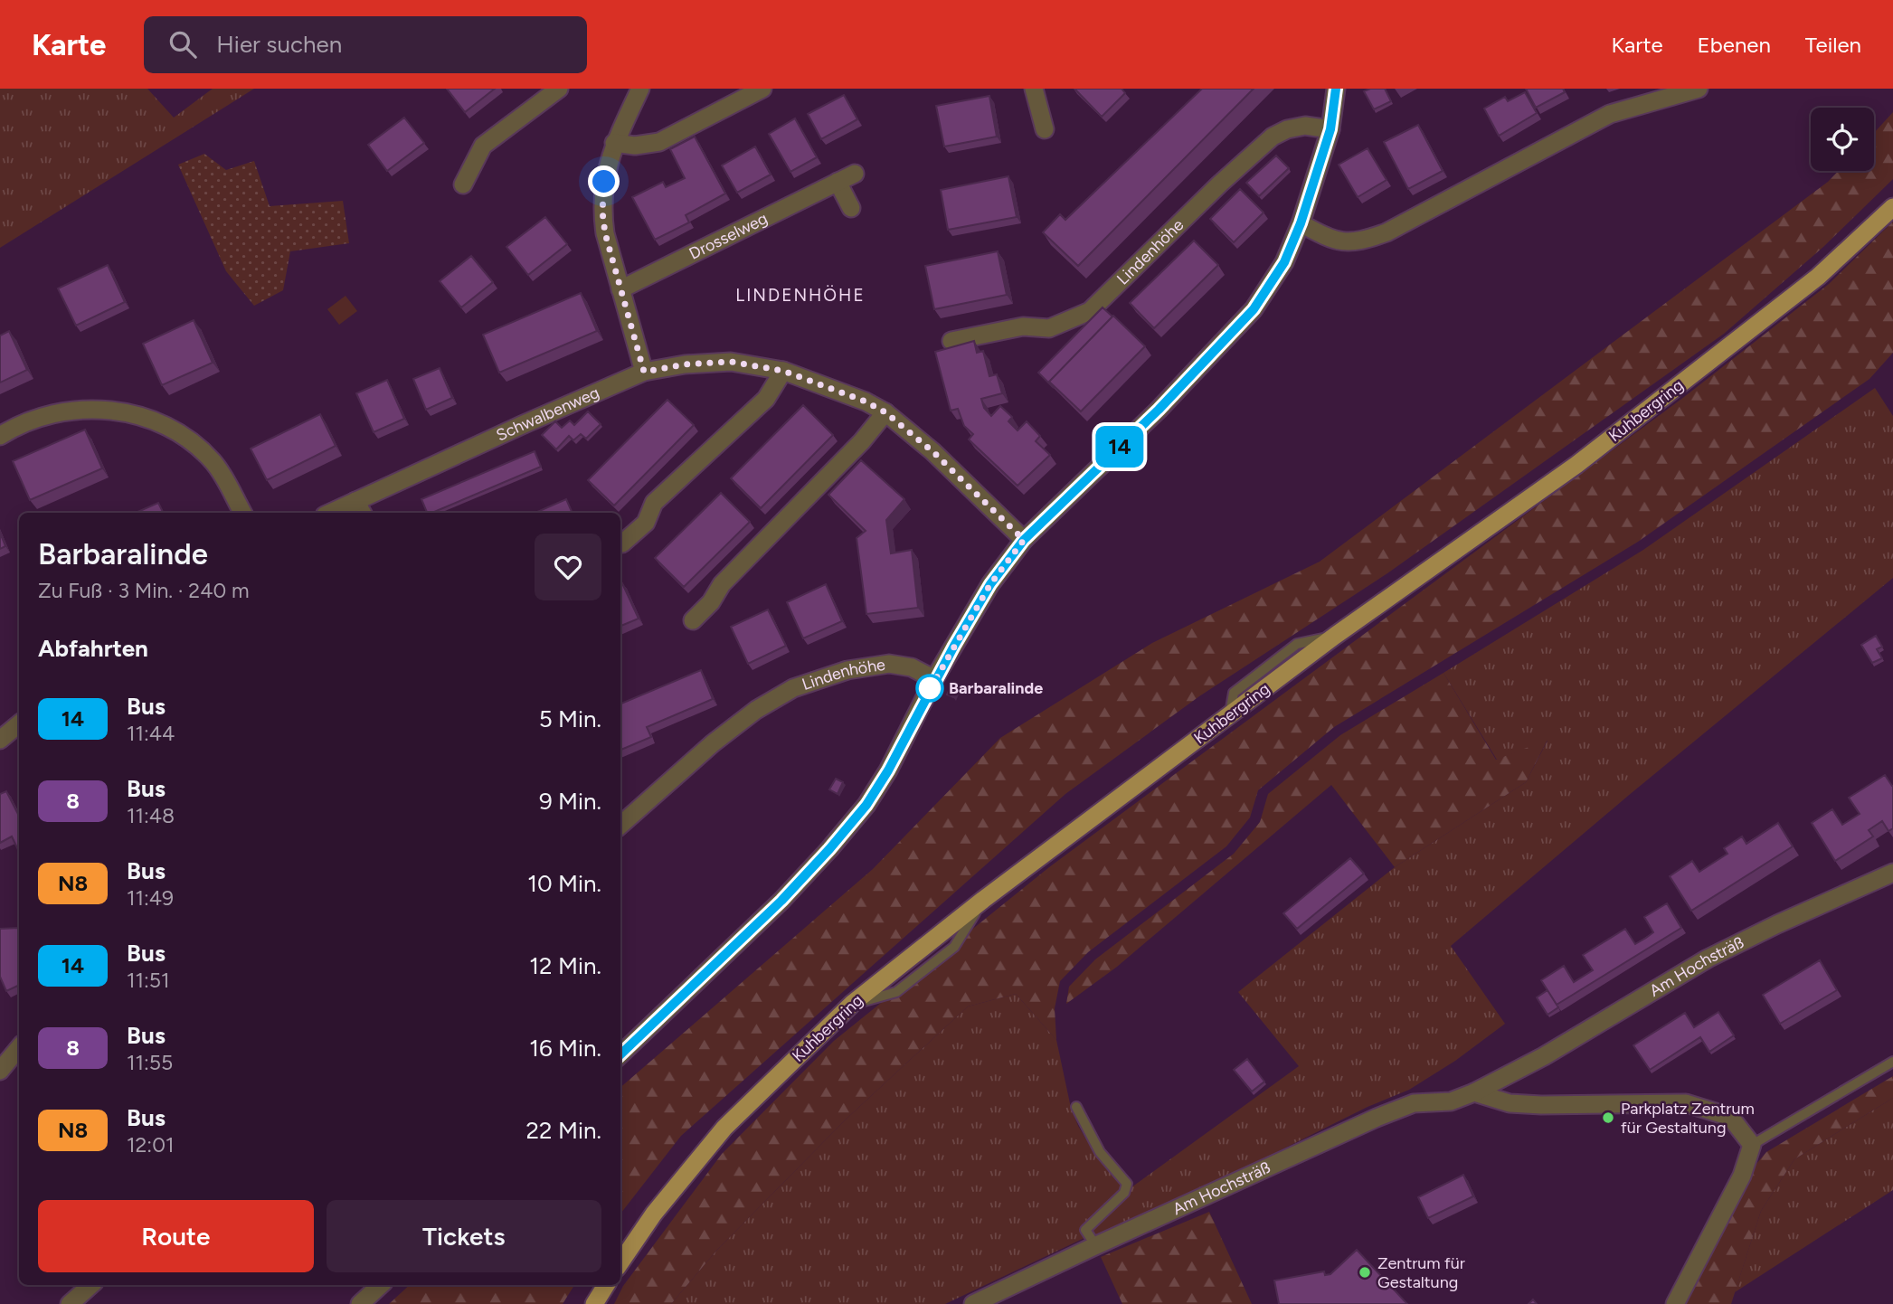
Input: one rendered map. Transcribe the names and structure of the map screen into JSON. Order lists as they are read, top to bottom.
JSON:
{
  "streets": {
    "main road": ["Kuhbergring"],
    "street": [
      "Drosselweg",
      "Lindenhöhe",
      "Schwalbenweg",
      "Am Hochsträß"
    ]
  },
  "districts": ["LINDENHÖHE"],
  "places": ["Barbaralinde", "Parkplatz Zentrum für Gestaltung", "Zentrum für Gestaltung"],
  "lines": ["bus line 14"],
  "page": {
    "header": "Karte",
    "search": "Hier suchen",
    "nav": ["Karte", "Ebenen", "Teilen"],
    "on_map": "14",
    "heading": [
      ["Barbaralinde", "Zu Fuß · 3 Min. · 240 m"],
      "Abfahrten"
    ],
    "list": [
      {
        "mark": "14",
        "name": "Bus",
        "note": "11:44",
        "value": "5 Min."
      },
      {
        "mark": "8",
        "name": "Bus",
        "note": "11:48",
        "value": "9 Min."
      },
      {
        "mark": "N8",
        "name": "Bus",
        "note": "11:49",
        "value": "10 Min."
      },
      {
        "mark": "14",
        "name": "Bus",
        "note": "11:51",
        "value": "12 Min."
      },
      {
        "mark": "8",
        "name": "Bus",
        "note": "11:55",
        "value": "16 Min."
      },
      {
        "mark": "N8",
        "name": "Bus",
        "note": "12:01",
        "value": "22 Min."
      }
    ],
    "buttons": ["Route", "Tickets"]
  }
}
